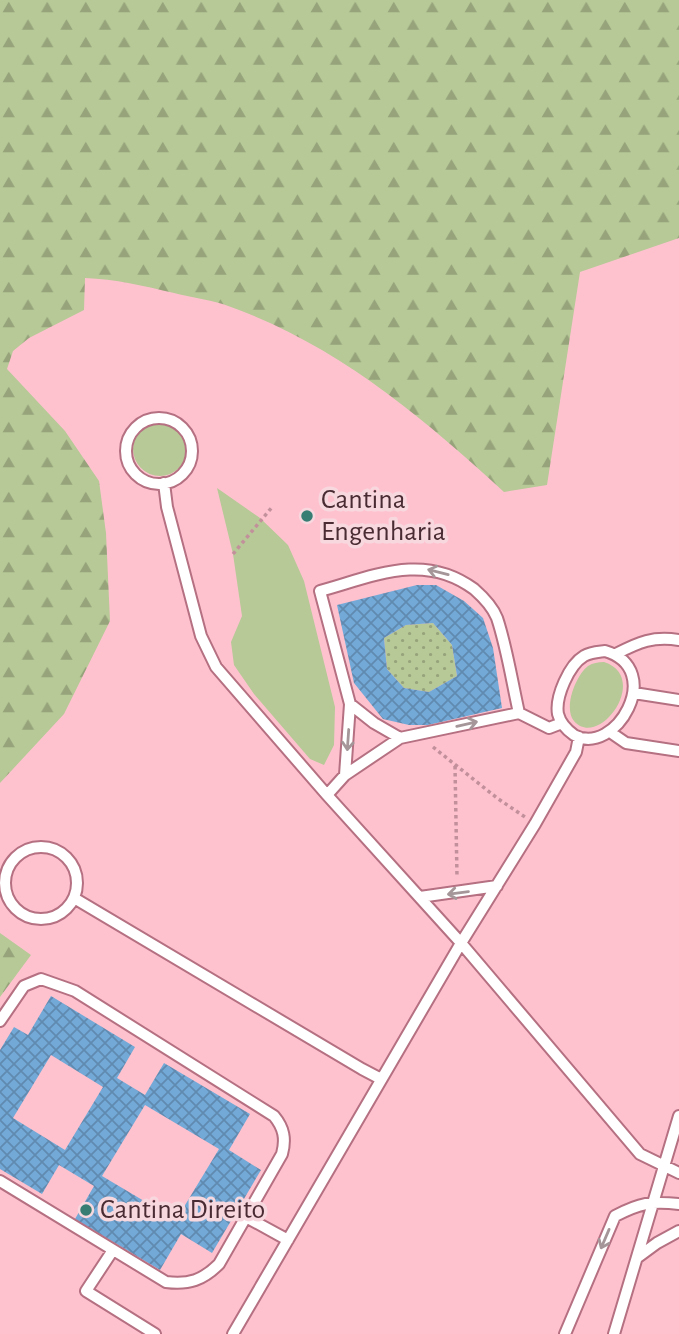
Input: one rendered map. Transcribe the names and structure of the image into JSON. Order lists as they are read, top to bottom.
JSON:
{
  "places": ["Cantina Engenharia", "Cantina Direito"]
}
